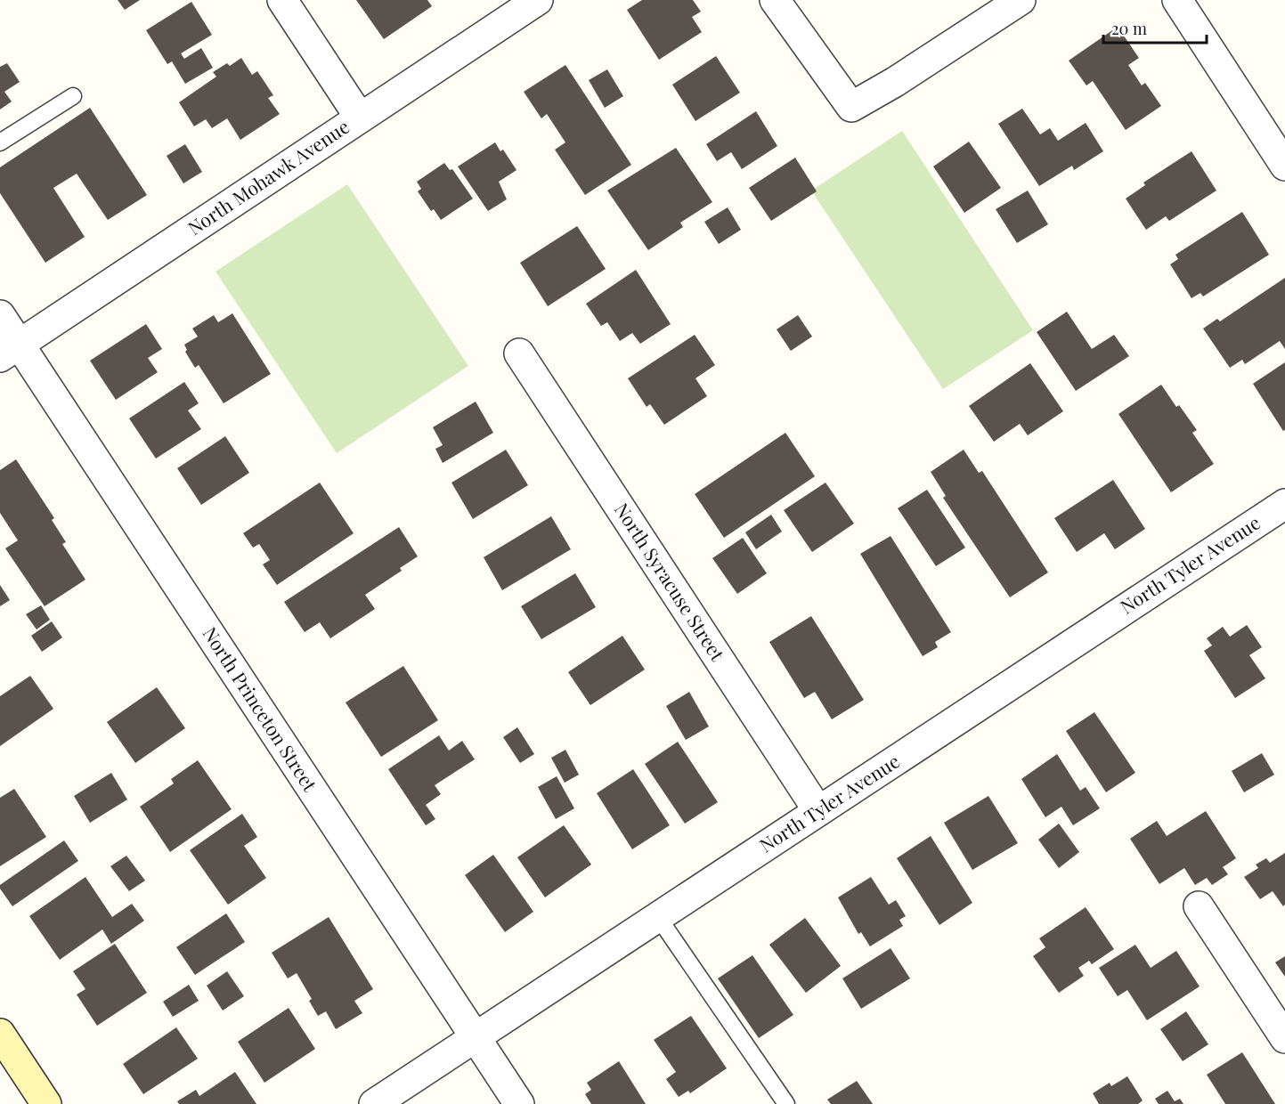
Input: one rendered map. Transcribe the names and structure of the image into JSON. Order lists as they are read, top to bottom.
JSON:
{
  "streets": {
    "street": [
      "North Mohawk Avenue",
      "North Tyler Avenue",
      "North Syracuse Street",
      "North Princeton Street"
    ]
  },
  "crossings": [
    ["North Mohawk Avenue", "North Princeton Street"],
    ["North Tyler Avenue", "North Syracuse Street"],
    ["North Tyler Avenue", "North Princeton Street"]
  ],
  "scale_bar": "20 m"
}
